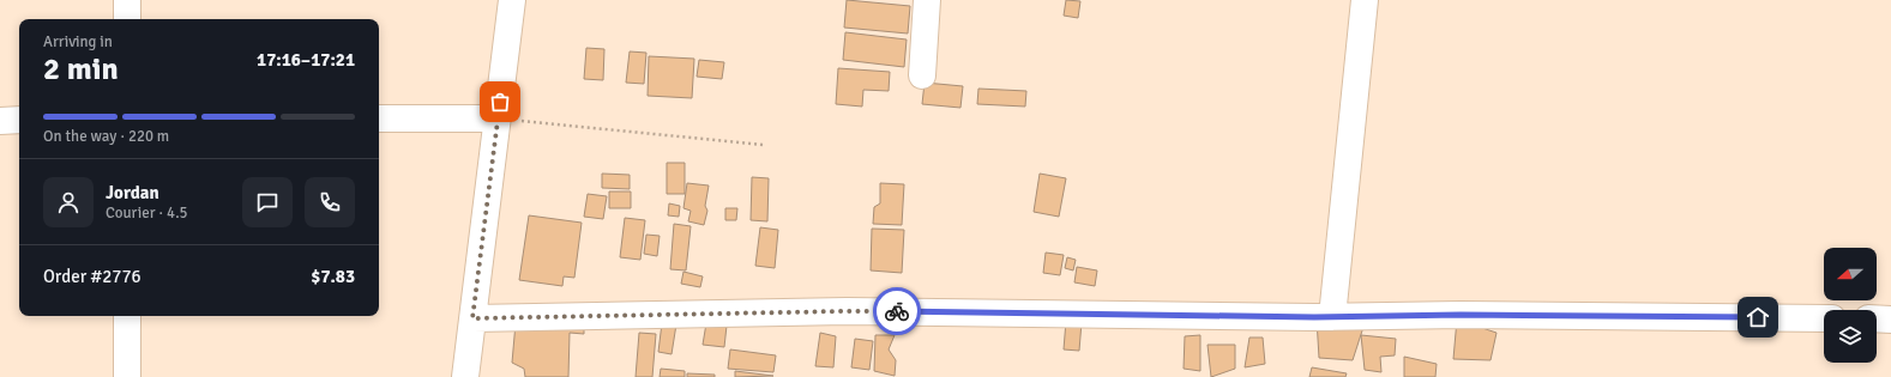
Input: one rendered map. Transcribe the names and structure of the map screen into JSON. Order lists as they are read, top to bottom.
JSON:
{
  "north": "left",
  "page": {
    "heading": ["2 min", "Arriving in", "17:16–17:21"],
    "panel": [
      "Jordan",
      "Courier · 4.5",
      "Order #2776",
      "$7.83"
    ],
    "bar": "On the way · 220 m"
  }
}
